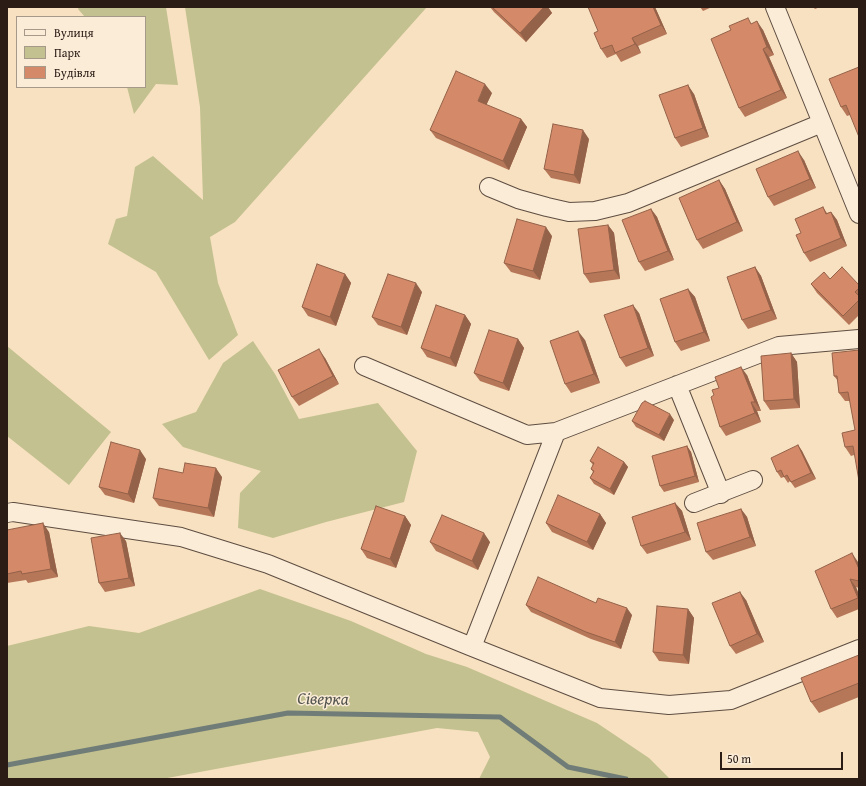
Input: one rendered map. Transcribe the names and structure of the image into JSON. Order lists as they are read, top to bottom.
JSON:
{
  "water": ["Сіверка"],
  "legend": ["Вулиця", "Парк", "Будівля"],
  "scale_bar": "50 m"
}
